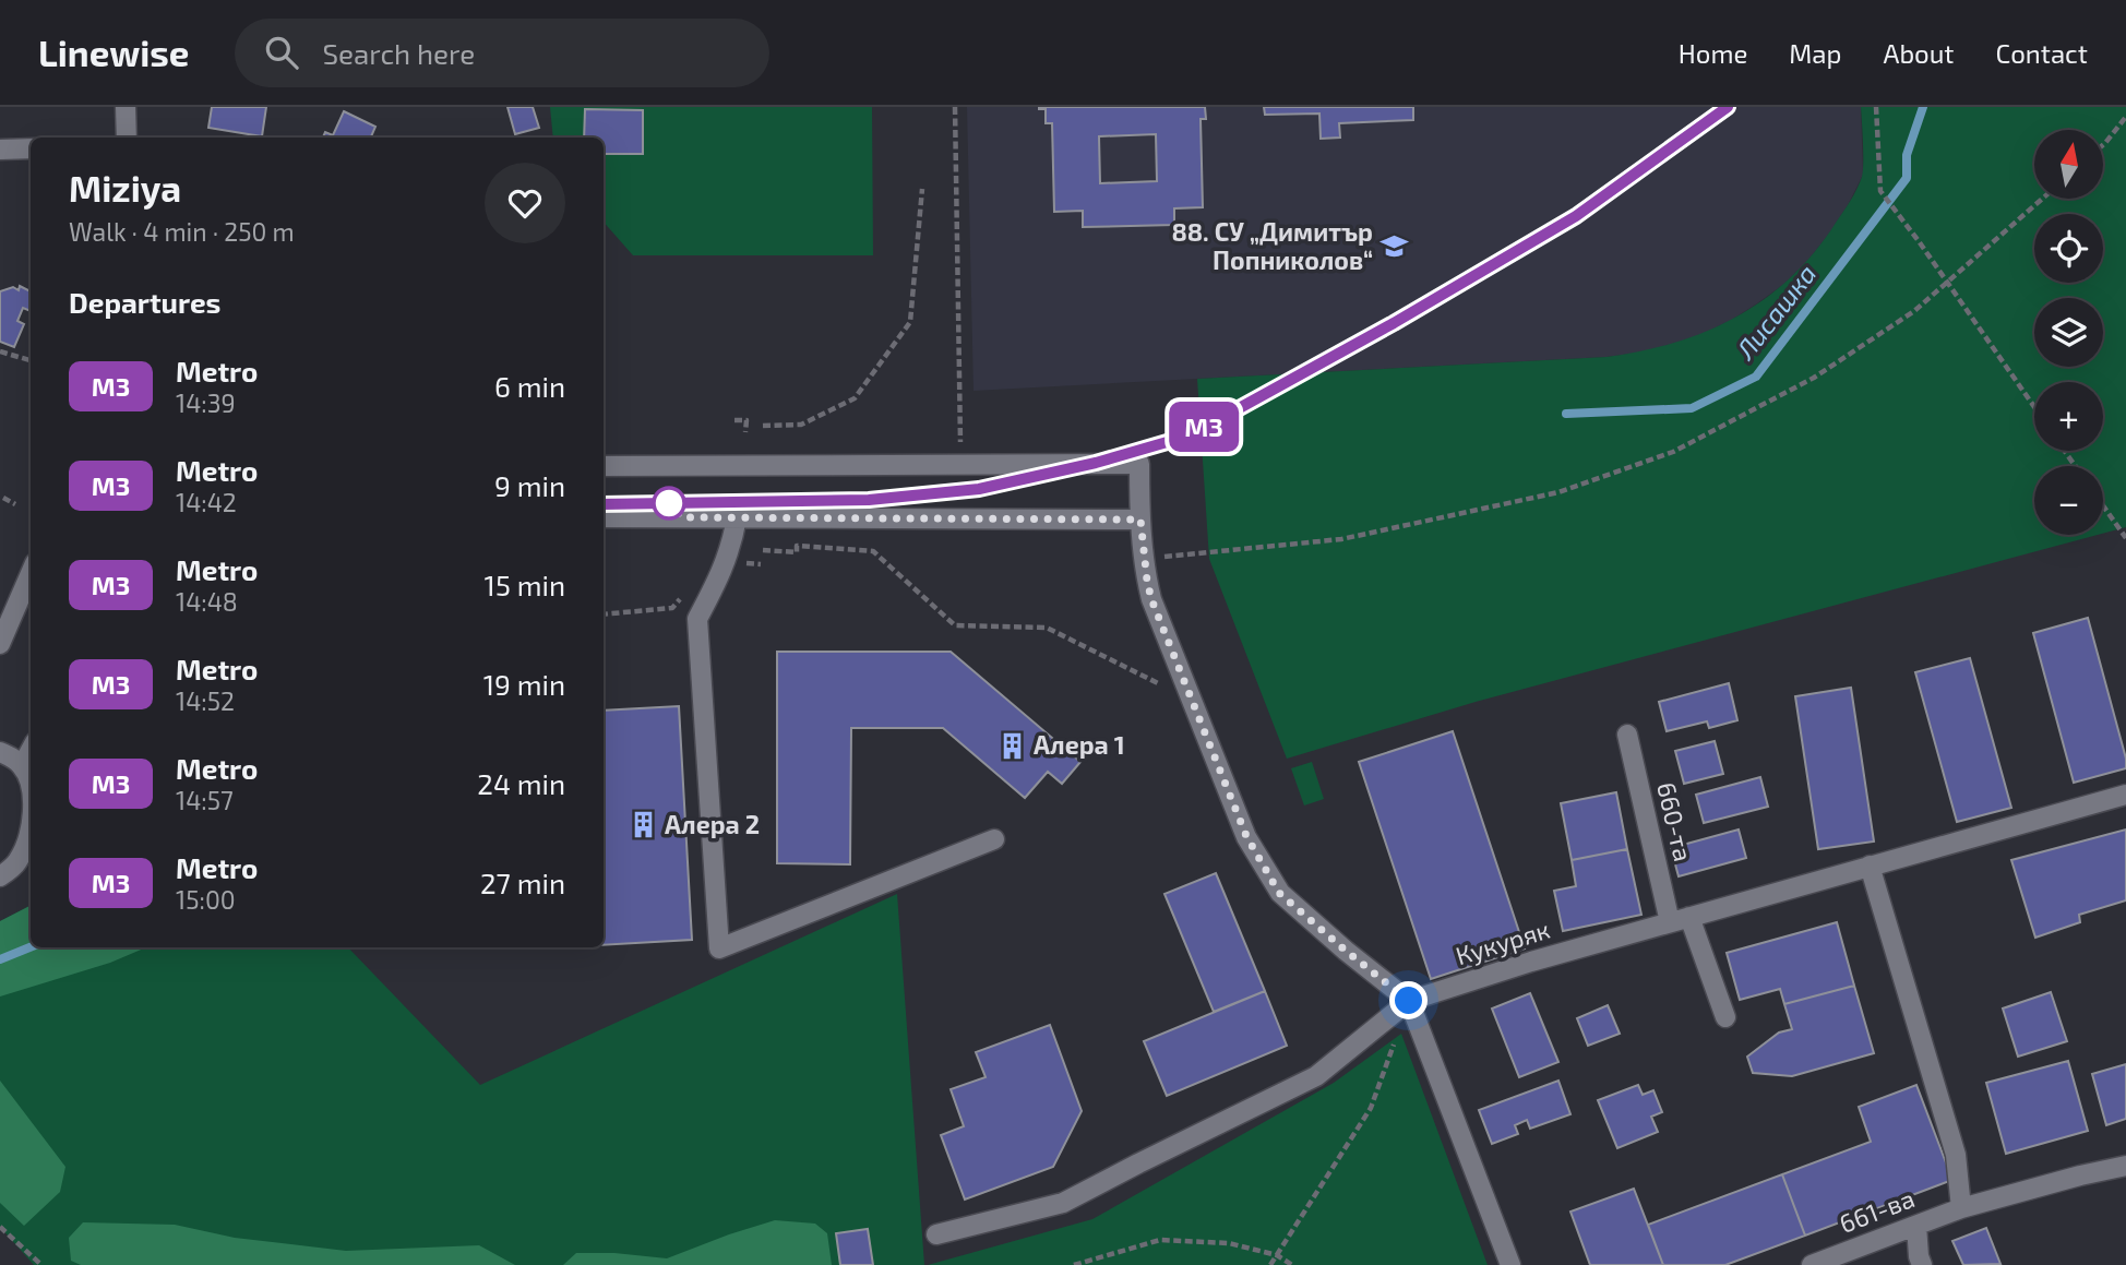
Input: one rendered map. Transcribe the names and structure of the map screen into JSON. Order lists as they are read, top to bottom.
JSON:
{
  "streets": {
    "street": ["660-та", "Кукуряк", "661-ва"]
  },
  "crossings": [
    ["660-та", "Кукуряк"]
  ],
  "water": ["Лисашка"],
  "places": {
    "school or university": ["88. СУ „Димитър Попниколов“"],
    "building": ["Алера 1", "Алера 2"]
  },
  "lines": ["metro line M3"],
  "north": "top",
  "page": {
    "header": "Linewise",
    "search": "Search here",
    "nav": [
      "Home",
      "Map",
      "About",
      "Contact"
    ],
    "on_map": "M3",
    "map_buttons": ["+", "−"],
    "heading": [
      ["Miziya", "Walk · 4 min · 250 m"],
      "Departures"
    ],
    "list": [
      {
        "mark": "M3",
        "name": "Metro",
        "note": "14:39",
        "value": "6 min"
      },
      {
        "mark": "M3",
        "name": "Metro",
        "note": "14:42",
        "value": "9 min"
      },
      {
        "mark": "M3",
        "name": "Metro",
        "note": "14:48",
        "value": "15 min"
      },
      {
        "mark": "M3",
        "name": "Metro",
        "note": "14:52",
        "value": "19 min"
      },
      {
        "mark": "M3",
        "name": "Metro",
        "note": "14:57",
        "value": "24 min"
      },
      {
        "mark": "M3",
        "name": "Metro",
        "note": "15:00",
        "value": "27 min"
      }
    ]
  }
}
